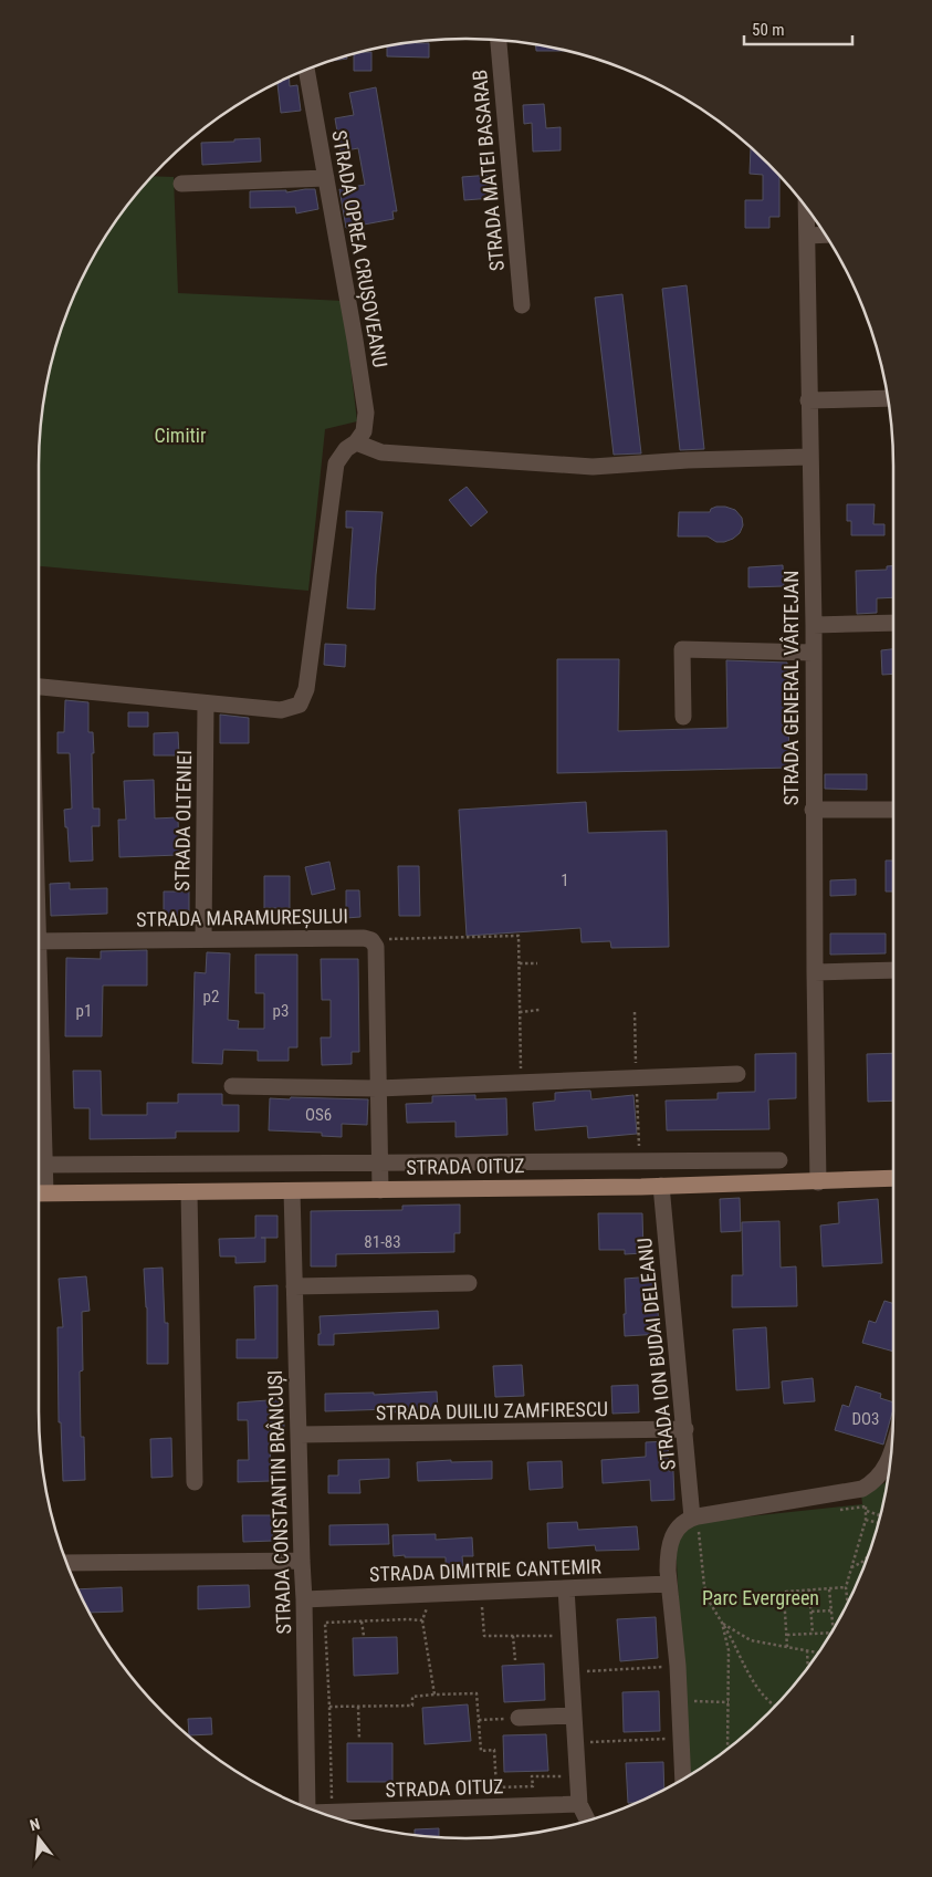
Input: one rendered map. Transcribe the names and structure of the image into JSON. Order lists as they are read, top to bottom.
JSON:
{
  "streets": {
    "main road": ["STRADA OITUZ"],
    "street": [
      "STRADA MATEI BASARAB",
      "STRADA OPREA CRUȘOVEANU",
      "STRADA GENERAL VÂRTEJAN",
      "STRADA OLTENIEI",
      "STRADA MARAMUREȘULUI",
      "STRADA ION BUDAI DELEANU",
      "STRADA DUILIU ZAMFIRESCU",
      "STRADA CONSTANTIN BRÂNCUȘI",
      "STRADA DIMITRIE CANTEMIR"
    ]
  },
  "crossings": [
    ["STRADA GENERAL VÂRTEJAN", "STRADA OITUZ"],
    ["STRADA OLTENIEI", "STRADA MARAMUREȘULUI"],
    ["STRADA MARAMUREȘULUI", "STRADA OITUZ"],
    ["STRADA OITUZ", "STRADA ION BUDAI DELEANU"],
    ["STRADA OITUZ", "STRADA CONSTANTIN BRÂNCUȘI"],
    ["STRADA ION BUDAI DELEANU", "STRADA DUILIU ZAMFIRESCU"],
    ["STRADA DUILIU ZAMFIRESCU", "STRADA CONSTANTIN BRÂNCUȘI"],
    ["STRADA CONSTANTIN BRÂNCUȘI", "STRADA DIMITRIE CANTEMIR"]
  ],
  "parks": ["Cimitir", "Parc Evergreen"],
  "house_numbers": [
    "1",
    "p2",
    "p1",
    "p3",
    "OS6",
    "81-83",
    "DO3"
  ],
  "scale_bar": "50 m",
  "north": "top"
}
